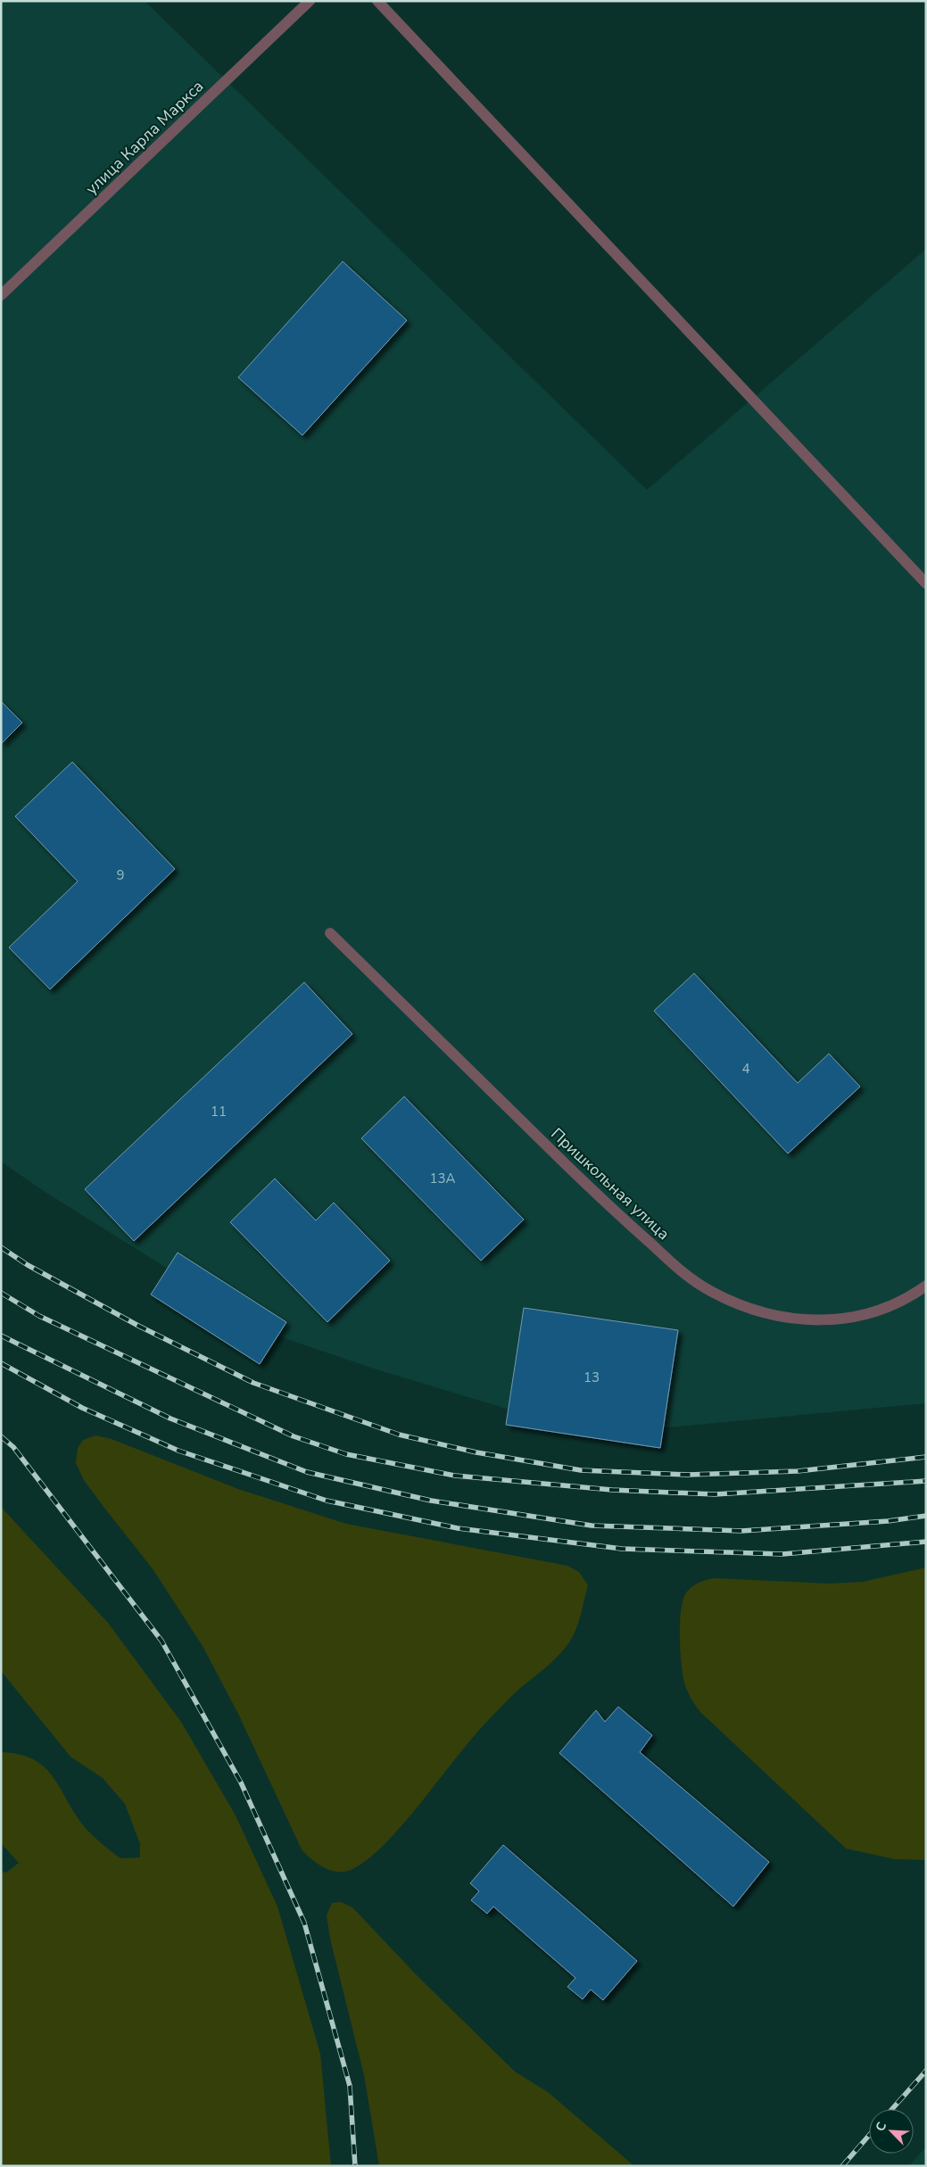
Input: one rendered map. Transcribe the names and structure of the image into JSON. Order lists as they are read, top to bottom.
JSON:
{
  "streets": {
    "street": ["улица Карла Маркса", "Пришкольная улица"]
  },
  "house_numbers": [
    "9",
    "4",
    "11",
    "13А",
    "13"
  ],
  "north": "top left"
}
